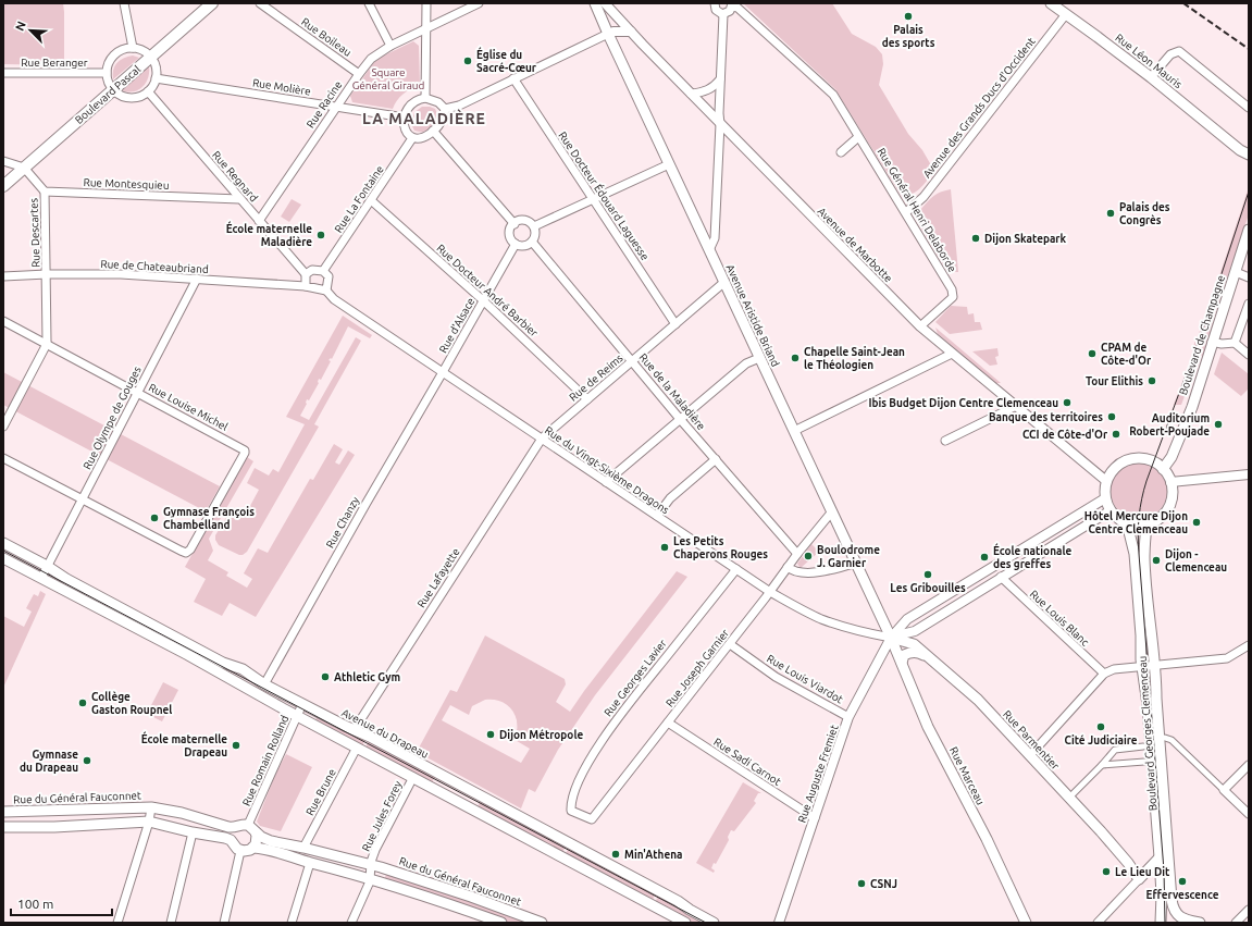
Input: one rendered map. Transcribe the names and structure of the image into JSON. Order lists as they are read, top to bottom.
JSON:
{
  "streets": {
    "main road": [
      "Rue Léon Mauris",
      "Boulevard Pascal",
      "Avenue Aristide Briand",
      "Boulevard de Champagne",
      "Avenue du Drapeau",
      "Boulevard Georges Clemenceau",
      "Rue Parmentier",
      "Rue Marceau",
      "Rue du Général Fauconnet"
    ],
    "street": [
      "Rue Boileau",
      "Rue Beranger",
      "Rue Molière",
      "Rue Racine",
      "Avenue des Grands Ducs d'Occident",
      "Rue Regnard",
      "Rue Montesquieu",
      "Rue Docteur Édouard Laguesse",
      "Rue La Fontaine",
      "Rue Général Henri Delaborde",
      "Rue Descartes",
      "Avenue de Marbotte",
      "Rue de Chateaubriand",
      "Rue Docteur André Barbier",
      "Rue d'Alsace",
      "Rue de Reims",
      "Rue de la Maladière",
      "Rue Louise Michel",
      "Rue Olympe de Gouges",
      "Rue du Vingt-Sixième Dragons",
      "Rue Chanzy",
      "Rue Lafayette",
      "Rue Louis Blanc",
      "Rue Joseph Garnier",
      "Rue Georges Lavier",
      "Rue Louis Viardot",
      "Rue Romain Rolland",
      "Rue Sadi Carnot",
      "Rue Auguste Fremiet",
      "Rue Brune",
      "Rue Jules Forey"
    ]
  },
  "crossings": [
    ["Rue Boileau", "Rue Racine"],
    ["Rue Léon Mauris", "Avenue des Grands Ducs d'Occident"],
    ["Rue Molière", "Rue Racine"],
    ["Rue Molière", "Rue La Fontaine"],
    ["Rue Racine", "Rue Regnard"],
    ["Avenue des Grands Ducs d'Occident", "Rue Général Henri Delaborde"],
    ["Rue Regnard", "Rue Montesquieu"],
    ["Rue Montesquieu", "Rue Descartes"],
    ["Rue Docteur Édouard Laguesse", "Rue de Reims"],
    ["Rue La Fontaine", "Rue Docteur André Barbier"],
    ["Rue Général Henri Delaborde", "Avenue de Marbotte"],
    ["Rue Descartes", "Rue de Chateaubriand"],
    ["Rue Descartes", "Rue Louise Michel"],
    ["Avenue de Marbotte", "Boulevard de Champagne"],
    ["Avenue de Marbotte", "Boulevard Georges Clemenceau"],
    ["Avenue de Marbotte", "Rue Auguste Fremiet"],
    ["Rue de Chateaubriand", "Rue Olympe de Gouges"],
    ["Rue de Chateaubriand", "Rue du Vingt-Sixième Dragons"],
    ["Rue Docteur André Barbier", "Rue d'Alsace"],
    ["Rue Docteur André Barbier", "Rue de Reims"],
    ["Avenue Aristide Briand", "Rue de Reims"],
    ["Avenue Aristide Briand", "Rue du Vingt-Sixième Dragons"],
    ["Avenue Aristide Briand", "Rue Joseph Garnier"],
    ["Avenue Aristide Briand", "Rue Parmentier"],
    ["Avenue Aristide Briand", "Rue Auguste Fremiet"],
    ["Avenue Aristide Briand", "Rue Marceau"],
    ["Rue d'Alsace", "Rue de la Maladière"],
    ["Rue d'Alsace", "Rue du Vingt-Sixième Dragons"],
    ["Rue d'Alsace", "Rue Chanzy"],
    ["Boulevard de Champagne", "Boulevard Georges Clemenceau"],
    ["Boulevard de Champagne", "Rue Auguste Fremiet"],
    ["Rue de Reims", "Rue de la Maladière"],
    ["Rue de Reims", "Rue du Vingt-Sixième Dragons"],
    ["Rue de Reims", "Rue Lafayette"],
    ["Rue de la Maladière", "Rue Joseph Garnier"],
    ["Rue Louise Michel", "Rue Olympe de Gouges"],
    ["Rue Olympe de Gouges", "Avenue du Drapeau"],
    ["Rue du Vingt-Sixième Dragons", "Rue Chanzy"],
    ["Rue du Vingt-Sixième Dragons", "Rue Lafayette"],
    ["Rue du Vingt-Sixième Dragons", "Rue Joseph Garnier"],
    ["Rue du Vingt-Sixième Dragons", "Rue Georges Lavier"],
    ["Rue du Vingt-Sixième Dragons", "Rue Parmentier"],
    ["Rue du Vingt-Sixième Dragons", "Rue Auguste Fremiet"],
    ["Rue du Vingt-Sixième Dragons", "Rue Marceau"],
    ["Rue Chanzy", "Avenue du Drapeau"],
    ["Rue Lafayette", "Avenue du Drapeau"],
    ["Rue Joseph Garnier", "Rue Georges Lavier"],
    ["Rue Joseph Garnier", "Rue Louis Viardot"],
    ["Rue Joseph Garnier", "Rue Sadi Carnot"],
    ["Rue Louis Viardot", "Rue Auguste Fremiet"],
    ["Avenue du Drapeau", "Rue Romain Rolland"],
    ["Boulevard Georges Clemenceau", "Rue Auguste Fremiet"],
    ["Rue Parmentier", "Rue Auguste Fremiet"],
    ["Rue Parmentier", "Rue Marceau"],
    ["Rue Romain Rolland", "Rue du Général Fauconnet"],
    ["Rue Sadi Carnot", "Rue Auguste Fremiet"],
    ["Rue Auguste Fremiet", "Rue Marceau"],
    ["Rue Brune", "Rue du Général Fauconnet"],
    ["Rue du Général Fauconnet", "Rue Jules Forey"]
  ],
  "districts": ["LA MALADIÈRE"],
  "parks": ["Square Général Giraud"],
  "places": [
    "Palais des sports",
    "Église du Sacré-Cœur",
    "Palais des Congrès",
    "École maternelle Maladière",
    "Dijon Skatepark",
    "CPAM de Côte-d'Or",
    "Chapelle Saint-Jean le Théologien",
    "Tour Elithis",
    "Ibis Budget Dijon Centre Clemenceau",
    "Banque des territoires",
    "Auditorium Robert-Poujade",
    "CCI de Côte-d'Or",
    "Gymnase François Chambelland",
    "Hôtel Mercure Dijon Centre Clemenceau",
    "Les Petits Chaperons Rouges",
    "Boulodrome J. Garnier",
    "École nationale des greffes",
    "Dijon - Clemenceau",
    "Les Gribouilles",
    "Athletic Gym",
    "Collège Gaston Roupnel",
    "Cité Judiciaire",
    "Dijon Métropole",
    "École maternelle Drapeau",
    "Gymnase du Drapeau",
    "Min'Athena",
    "Le Lieu Dit",
    "Effervescence",
    "CSNJ"
  ],
  "scale_bar": "100 m",
  "north": "top left"
}
